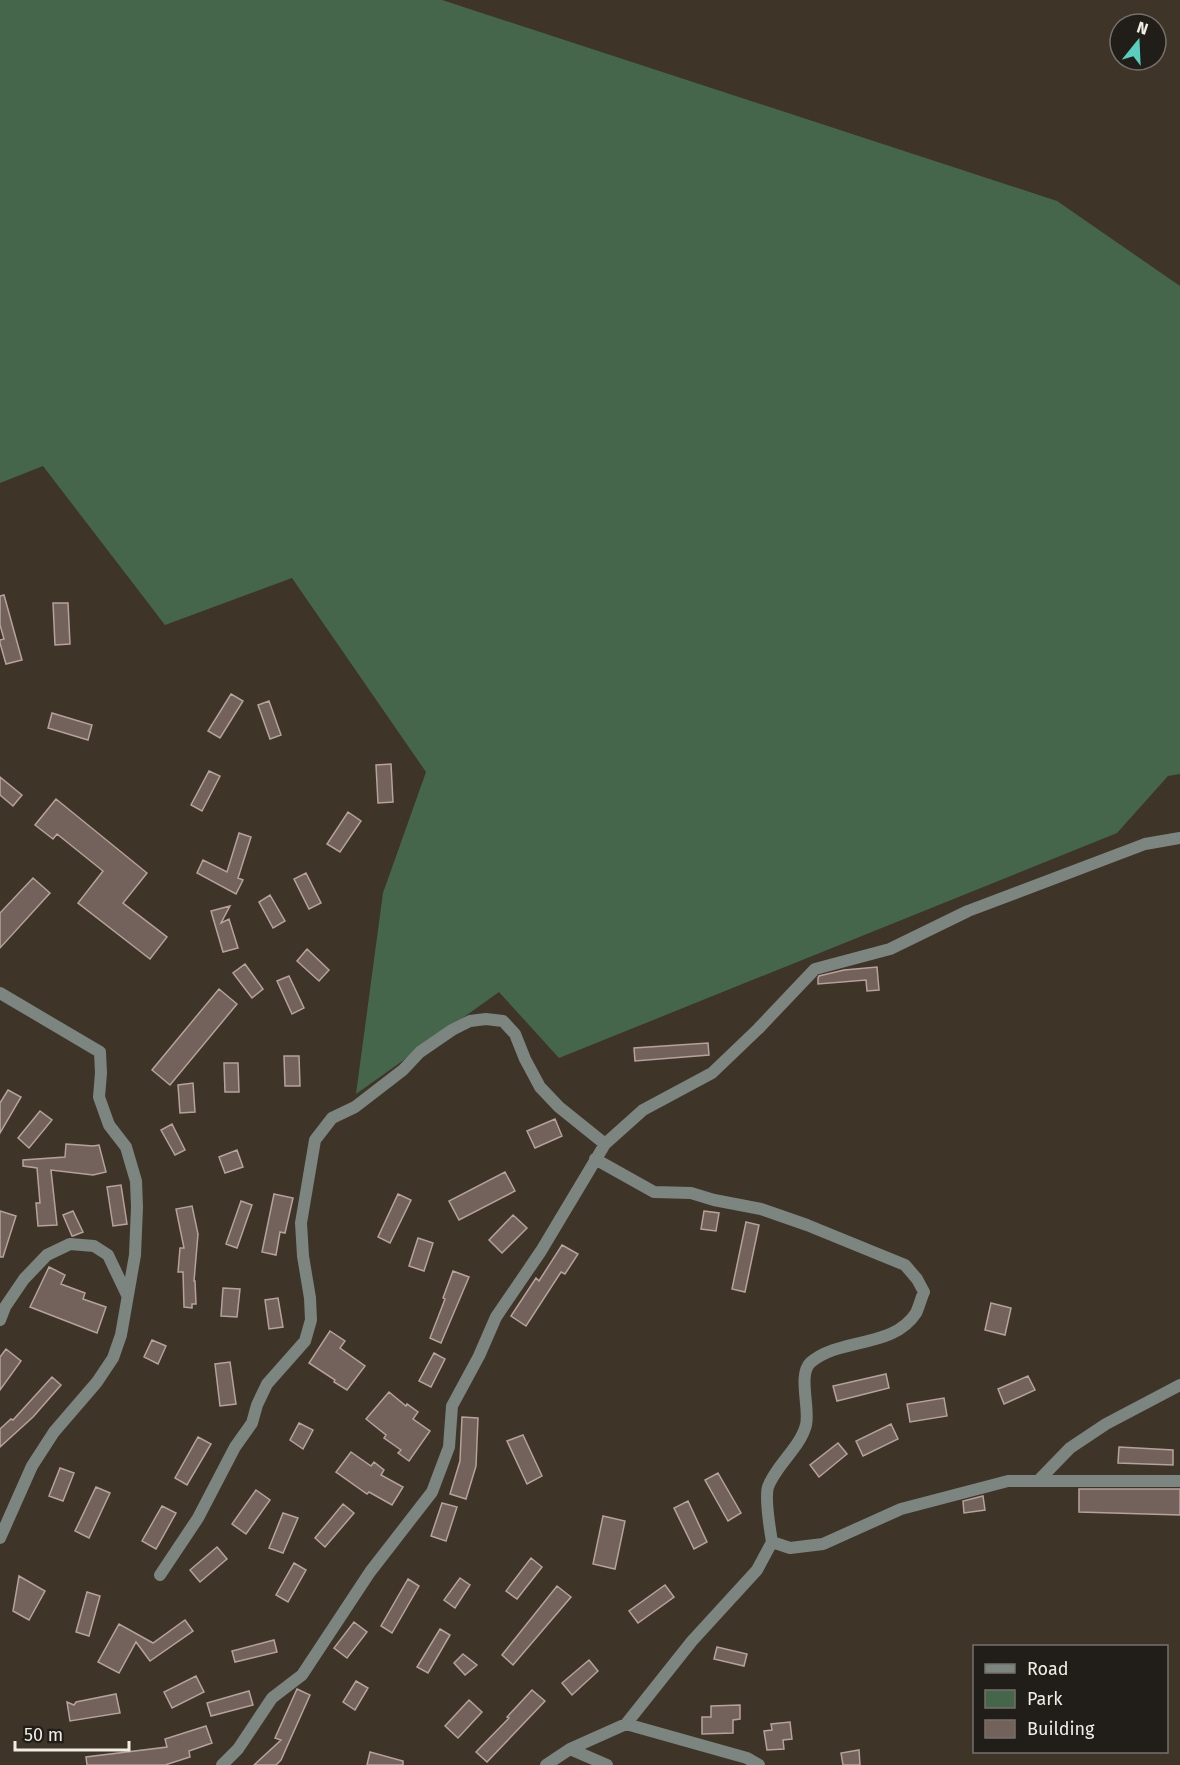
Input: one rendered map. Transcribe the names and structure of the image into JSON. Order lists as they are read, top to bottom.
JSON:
{
  "legend": ["Road", "Park", "Building"],
  "scale_bar": "50 m",
  "north": "top"
}
